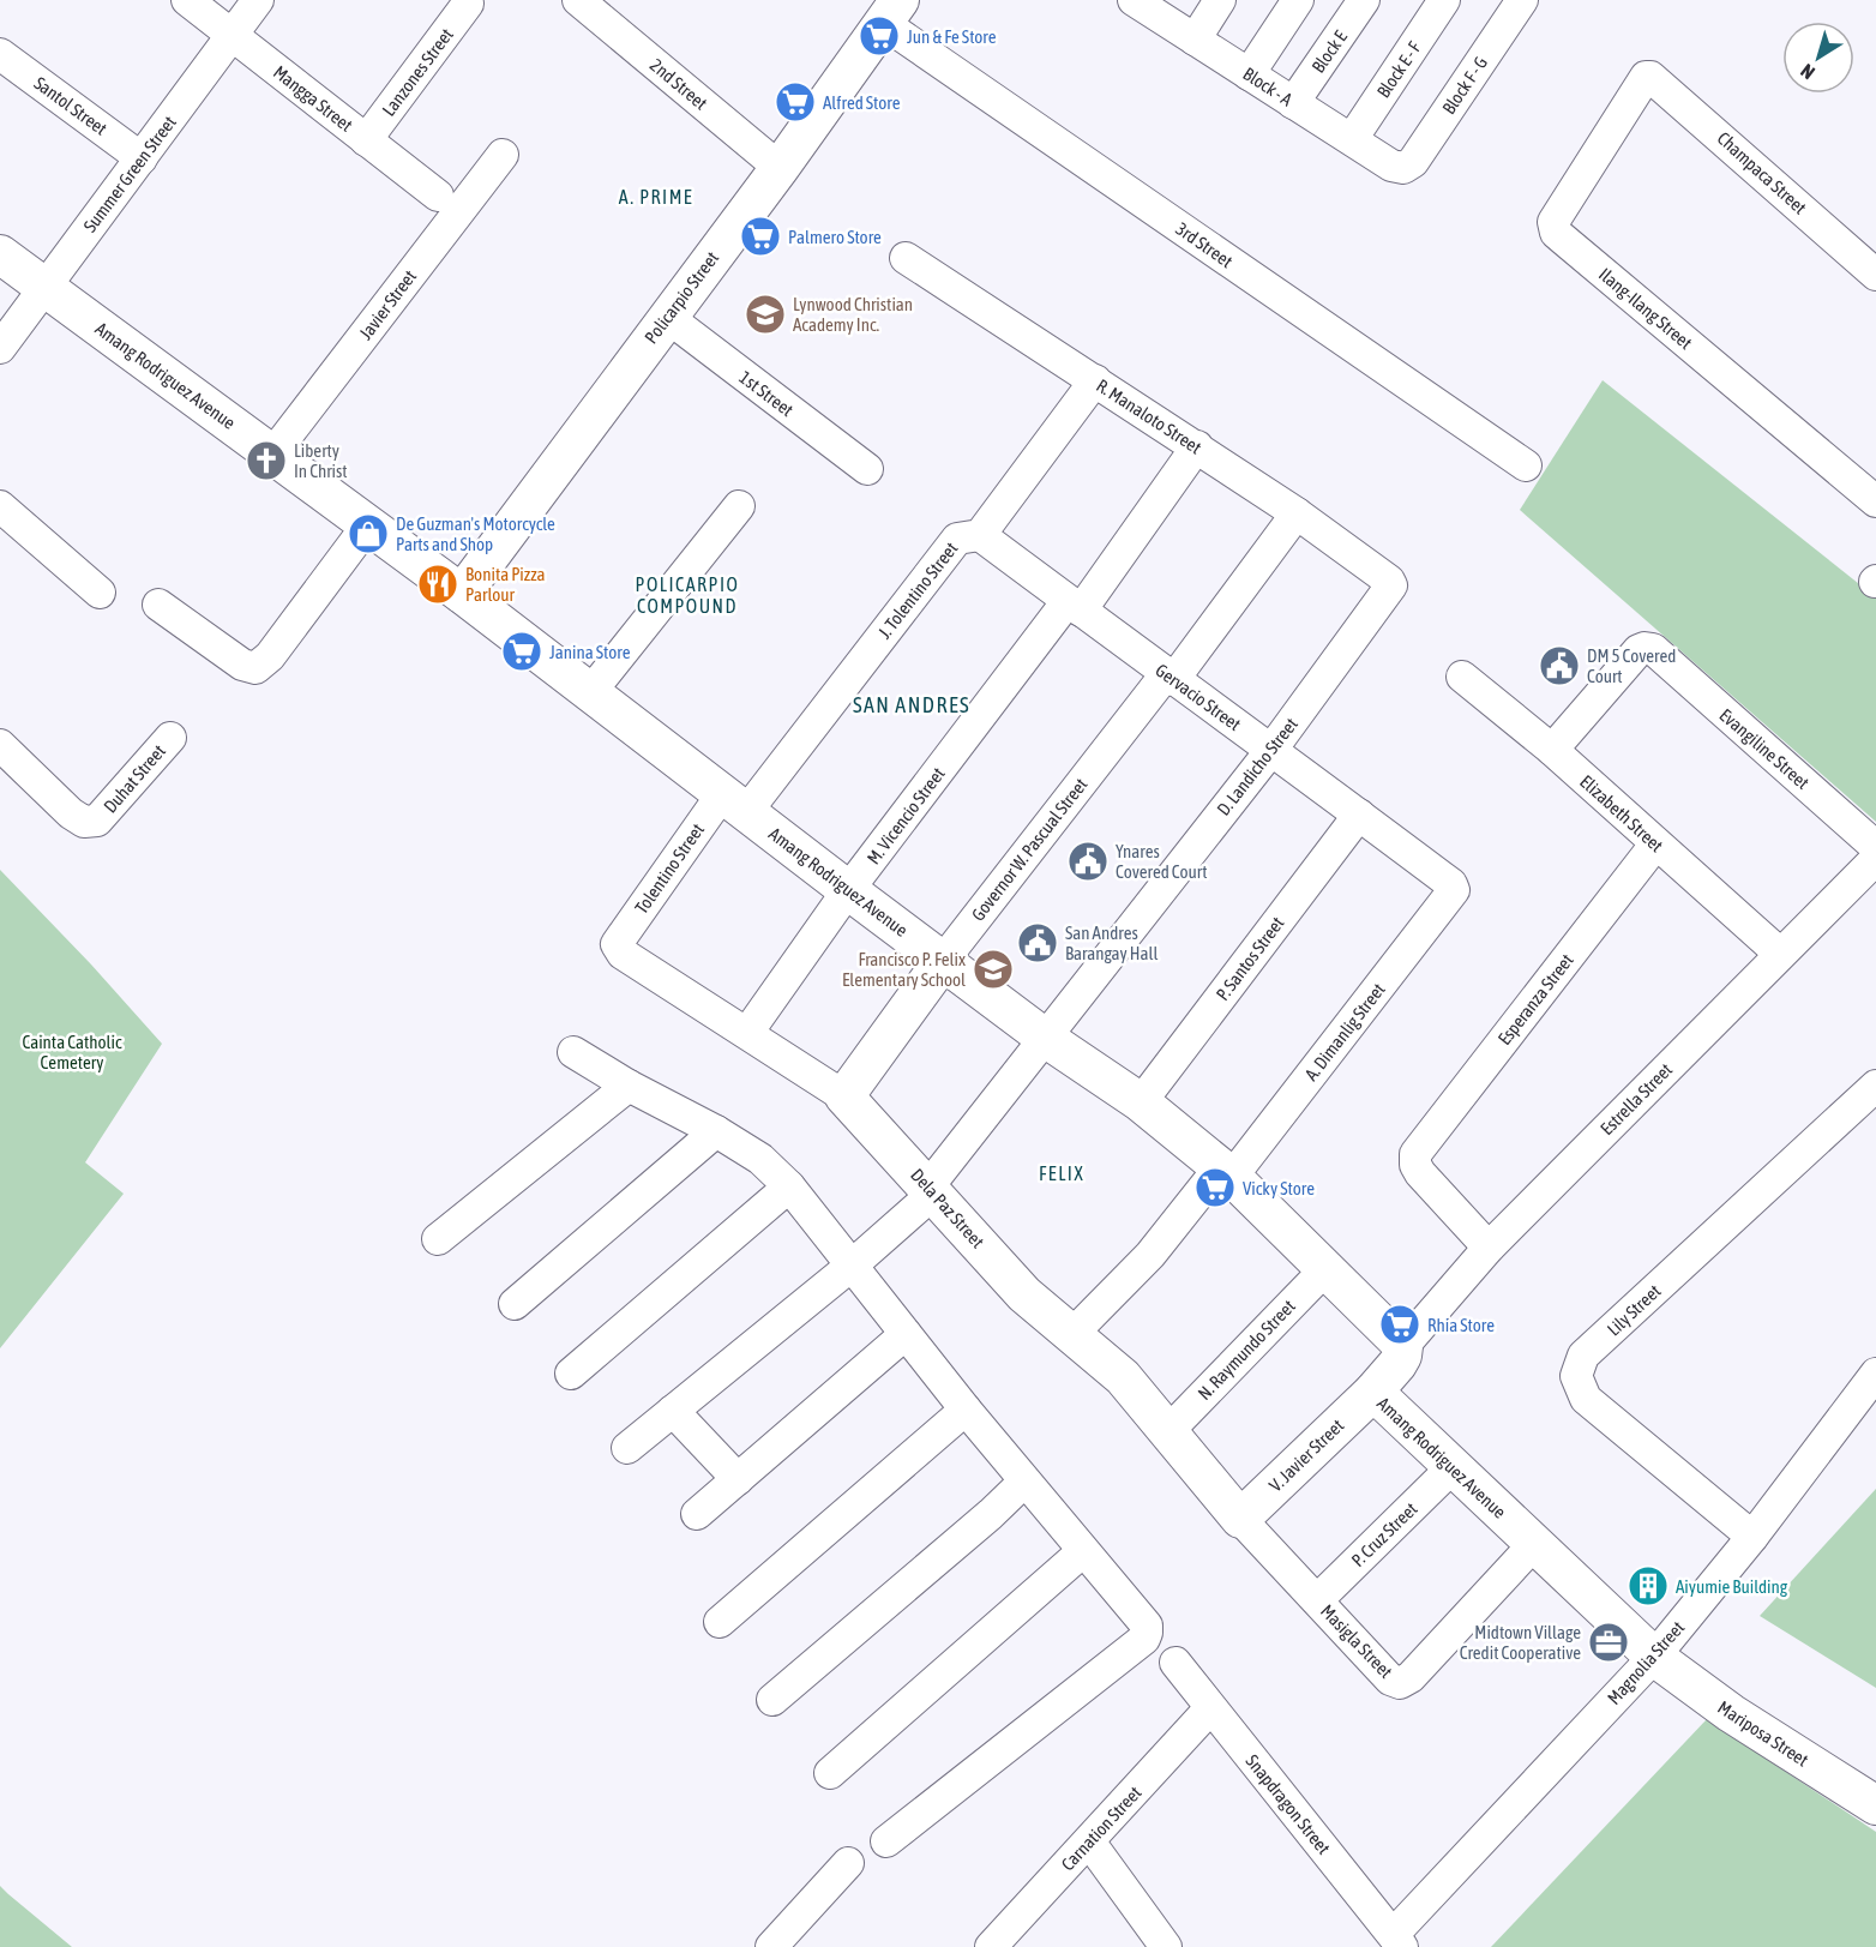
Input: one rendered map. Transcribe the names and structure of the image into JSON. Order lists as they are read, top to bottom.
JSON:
{
  "streets": {
    "street": [
      "Block E",
      "Block E - F",
      "Lanzones Street",
      "2nd Street",
      "Block F - G",
      "Block - A",
      "Mangga Street",
      "Santol Street",
      "Champaca Street",
      "Summer Green Street",
      "3rd Street",
      "Policarpio Street",
      "Javier Street",
      "Ilang-Ilang Street",
      "Amang Rodriguez Avenue",
      "1st Street",
      "R. Manaloto Street",
      "J. Tolentino Street",
      "Gervacio Street",
      "Evangiline Street",
      "D. Landicho Street",
      "Duhat Street",
      "Elizabeth Street",
      "M. Vicencio Street",
      "Governor W. Pascual Street",
      "Tolentino Street",
      "P. Santos Street",
      "Esperanza Street",
      "A. Dimanlig Street",
      "Estrella Street",
      "Dela Paz Street",
      "Lily Street",
      "N. Raymundo Street",
      "V. Javier Street",
      "P. Cruz Street",
      "Masigla Street",
      "Magnolia Street",
      "Mariposa Street",
      "Snapdragon Street",
      "Carnation Street"
    ]
  },
  "crossings": [
    ["Block E", "Block - A"],
    ["Block E - F", "Block - A"],
    ["Lanzones Street", "Mangga Street"],
    ["2nd Street", "Policarpio Street"],
    ["Block F - G", "Block - A"],
    ["Mangga Street", "Summer Green Street"],
    ["Santol Street", "Summer Green Street"],
    ["Champaca Street", "Ilang-Ilang Street"],
    ["Summer Green Street", "Amang Rodriguez Avenue"],
    ["3rd Street", "Policarpio Street"],
    ["Policarpio Street", "Amang Rodriguez Avenue"],
    ["Policarpio Street", "1st Street"],
    ["Javier Street", "Amang Rodriguez Avenue"],
    ["Amang Rodriguez Avenue", "J. Tolentino Street"],
    ["Amang Rodriguez Avenue", "D. Landicho Street"],
    ["Amang Rodriguez Avenue", "M. Vicencio Street"],
    ["Amang Rodriguez Avenue", "Governor W. Pascual Street"],
    ["Amang Rodriguez Avenue", "Tolentino Street"],
    ["Amang Rodriguez Avenue", "P. Santos Street"],
    ["Amang Rodriguez Avenue", "A. Dimanlig Street"],
    ["Amang Rodriguez Avenue", "Estrella Street"],
    ["Amang Rodriguez Avenue", "N. Raymundo Street"],
    ["Amang Rodriguez Avenue", "V. Javier Street"],
    ["Amang Rodriguez Avenue", "P. Cruz Street"],
    ["Amang Rodriguez Avenue", "Masigla Street"],
    ["Amang Rodriguez Avenue", "Magnolia Street"],
    ["Amang Rodriguez Avenue", "Mariposa Street"],
    ["R. Manaloto Street", "J. Tolentino Street"],
    ["R. Manaloto Street", "D. Landicho Street"],
    ["R. Manaloto Street", "M. Vicencio Street"],
    ["R. Manaloto Street", "Governor W. Pascual Street"],
    ["J. Tolentino Street", "Gervacio Street"],
    ["J. Tolentino Street", "Tolentino Street"],
    ["Gervacio Street", "D. Landicho Street"],
    ["Gervacio Street", "M. Vicencio Street"],
    ["Gervacio Street", "Governor W. Pascual Street"],
    ["Gervacio Street", "P. Santos Street"],
    ["Gervacio Street", "A. Dimanlig Street"],
    ["Evangiline Street", "Elizabeth Street"],
    ["D. Landicho Street", "Dela Paz Street"],
    ["Elizabeth Street", "Esperanza Street"],
    ["Elizabeth Street", "Estrella Street"],
    ["M. Vicencio Street", "Dela Paz Street"],
    ["Governor W. Pascual Street", "Dela Paz Street"],
    ["Tolentino Street", "Dela Paz Street"],
    ["Esperanza Street", "Estrella Street"],
    ["A. Dimanlig Street", "Dela Paz Street"],
    ["Dela Paz Street", "N. Raymundo Street"],
    ["Dela Paz Street", "V. Javier Street"],
    ["Dela Paz Street", "Masigla Street"],
    ["Lily Street", "Magnolia Street"],
    ["V. Javier Street", "Masigla Street"],
    ["P. Cruz Street", "Masigla Street"],
    ["Magnolia Street", "Mariposa Street"],
    ["Magnolia Street", "Snapdragon Street"],
    ["Snapdragon Street", "Carnation Street"]
  ],
  "districts": [
    "A. PRIME",
    "POLICARPIO COMPOUND",
    "SAN ANDRES",
    "FELIX"
  ],
  "parks": ["Cainta Catholic Cemetery"],
  "places": {
    "supermarket": [
      "Jun & Fe Store",
      "Alfred Store",
      "Palmero Store",
      "Janina Store",
      "Vicky Store",
      "Rhia Store"
    ],
    "school or university": ["Lynwood Christian Academy Inc.", "Francisco P. Felix Elementary School"],
    "church": ["Liberty In Christ"],
    "shop": ["De Guzman's Motorcycle Parts and Shop"],
    "restaurant": ["Bonita Pizza Parlour"],
    "public building": ["DM 5 Covered Court", "Ynares Covered Court", "San Andres Barangay Hall"],
    "building": ["Aiyumie Building"],
    "office": ["Midtown Village Credit Cooperative"]
  },
  "north": "bottom left"
}
